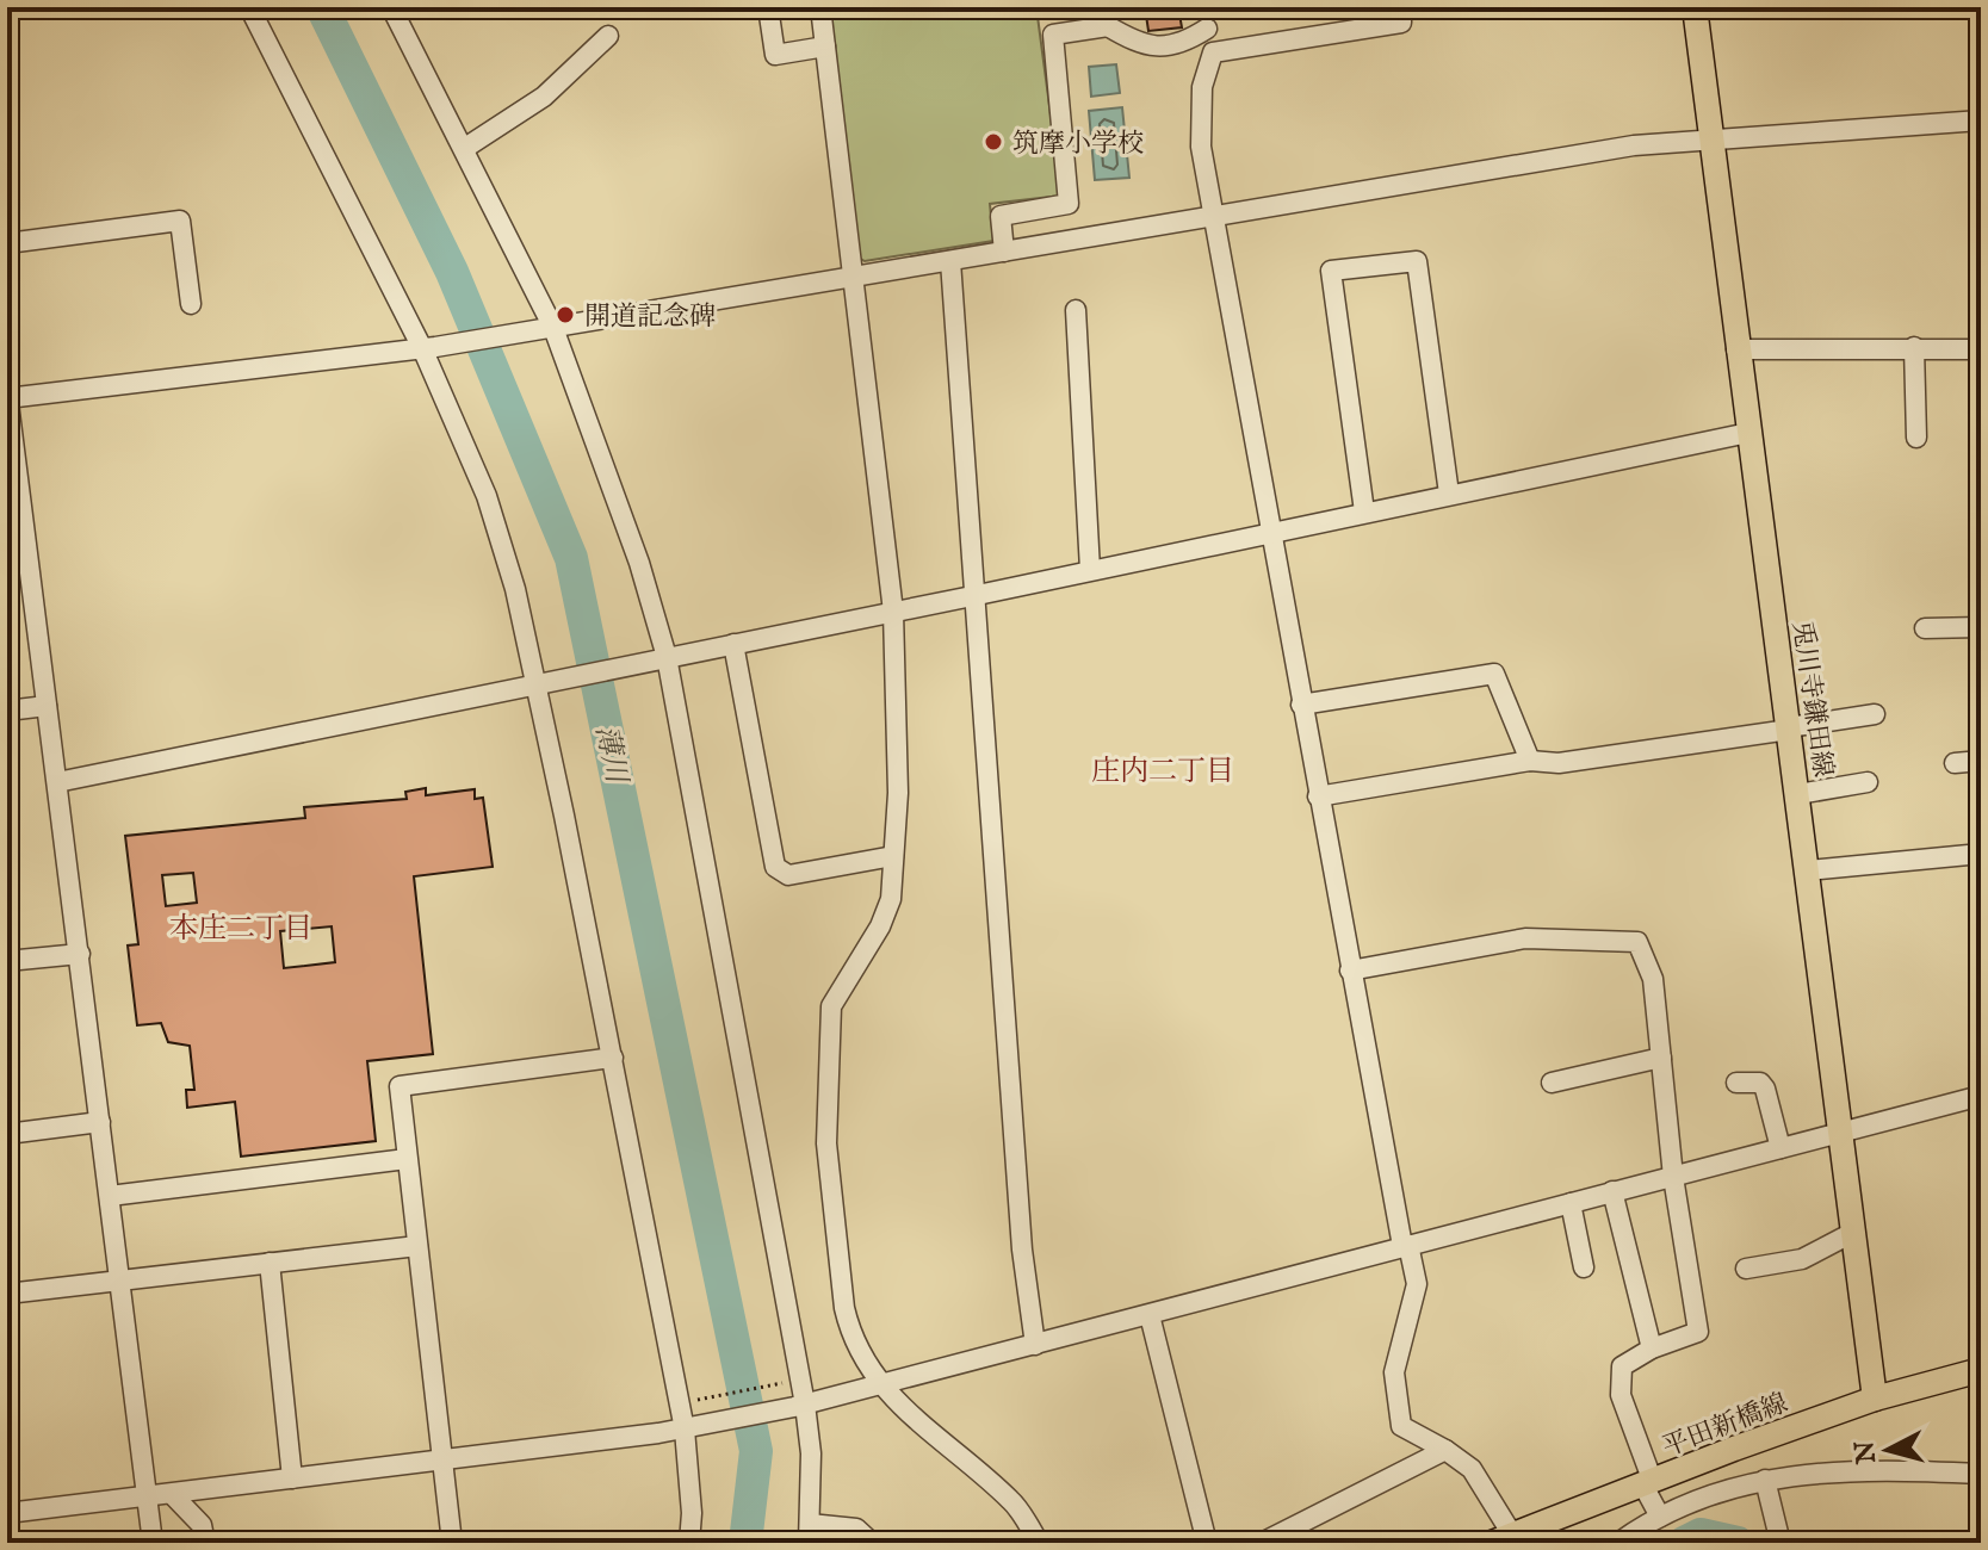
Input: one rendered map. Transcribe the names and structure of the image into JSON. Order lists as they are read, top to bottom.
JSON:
{
  "streets": {
    "main road": ["兎川寺鎌田線", "平田新橋線"]
  },
  "crossings": [
    ["兎川寺鎌田線", "平田新橋線"]
  ],
  "districts": ["庄内二丁目", "本庄二丁目"],
  "water": ["薄川"],
  "places": ["筑摩小学校", "開道記念碑"],
  "north": "left"
}
